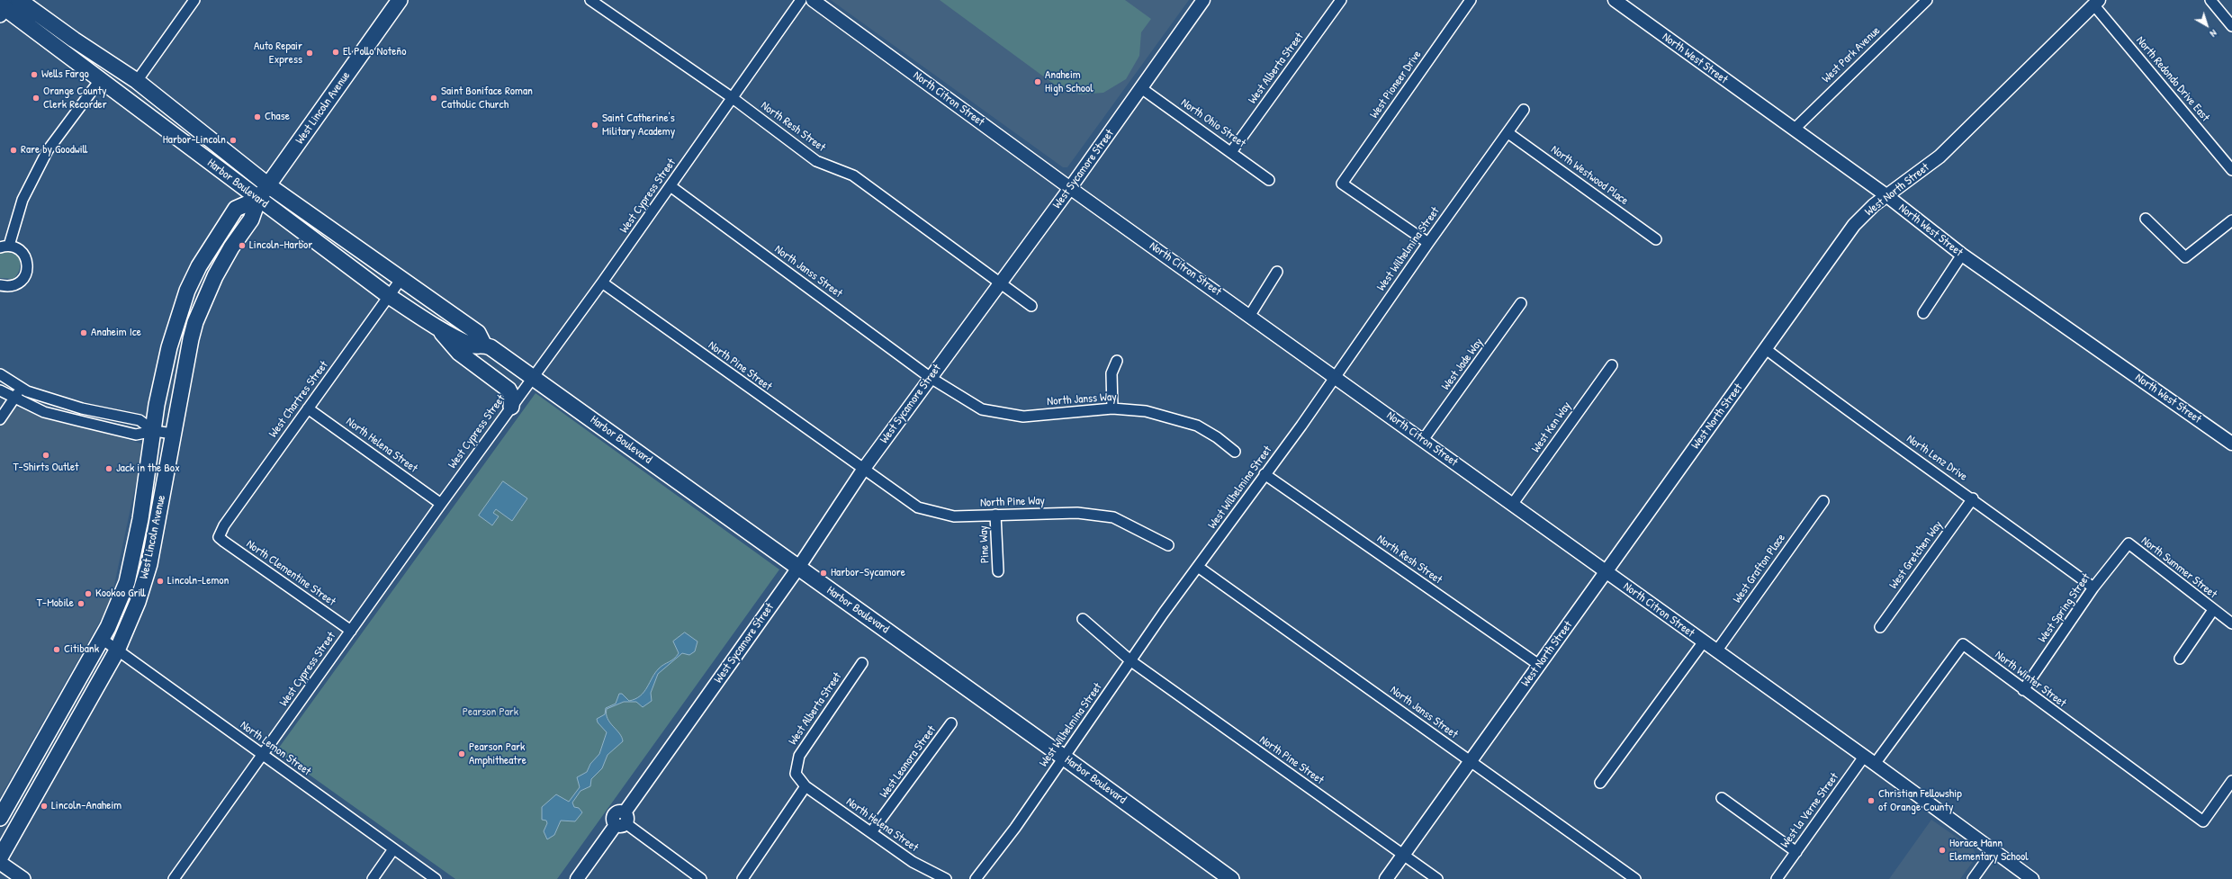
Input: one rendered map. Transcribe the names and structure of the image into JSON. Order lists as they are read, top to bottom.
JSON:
{
  "streets": {
    "main road": ["West Lincoln Avenue", "Harbor Boulevard"],
    "street": [
      "West Park Avenue",
      "North West Street",
      "West Alberta Street",
      "North Redondo Drive East",
      "West Pioneer Drive",
      "North Citron Street",
      "North Ohio Street",
      "North Resh Street",
      "West Sycamore Street",
      "North Westwood Place",
      "West North Street",
      "West Cypress Street",
      "West Wilhelmina Street",
      "North Janss Street",
      "West Jade Way",
      "North Pine Street",
      "West Chartres Street",
      "North Janss Way",
      "West Ken Way",
      "North Helena Street",
      "North Lenz Drive",
      "North Pine Way",
      "Pine Way",
      "West Gretchen Way",
      "North Summer Street",
      "West Grafton Place",
      "North Clementine Street",
      "West Spring Street",
      "North Winter Street",
      "North Lemon Street",
      "West Leonora Street",
      "West la Verne Street"
    ]
  },
  "crossings": [
    ["West Park Avenue", "North West Street"],
    ["North West Street", "West North Street"],
    ["West Alberta Street", "North Ohio Street"],
    ["West Alberta Street", "North Helena Street"],
    ["North Redondo Drive East", "West North Street"],
    ["West Pioneer Drive", "West Wilhelmina Street"],
    ["North Citron Street", "West Sycamore Street"],
    ["North Citron Street", "West North Street"],
    ["North Citron Street", "West Wilhelmina Street"],
    ["North Citron Street", "West Jade Way"],
    ["North Citron Street", "West Ken Way"],
    ["North Citron Street", "West Grafton Place"],
    ["North Citron Street", "North Winter Street"],
    ["North Citron Street", "West la Verne Street"],
    ["West Lincoln Avenue", "Harbor Boulevard"],
    ["West Lincoln Avenue", "North Lemon Street"],
    ["North Ohio Street", "West Sycamore Street"],
    ["North Resh Street", "West Sycamore Street"],
    ["North Resh Street", "West North Street"],
    ["North Resh Street", "West Cypress Street"],
    ["North Resh Street", "West Wilhelmina Street"],
    ["West Sycamore Street", "Harbor Boulevard"],
    ["West Sycamore Street", "North Janss Street"],
    ["West Sycamore Street", "North Pine Street"],
    ["West Sycamore Street", "North Janss Way"],
    ["West Sycamore Street", "North Pine Way"],
    ["North Westwood Place", "West Wilhelmina Street"],
    ["Harbor Boulevard", "West Cypress Street"],
    ["Harbor Boulevard", "West Wilhelmina Street"],
    ["Harbor Boulevard", "West Chartres Street"],
    ["West North Street", "North Janss Street"],
    ["West North Street", "North Pine Street"],
    ["West North Street", "North Lenz Drive"],
    ["West Cypress Street", "North Janss Street"],
    ["West Cypress Street", "North Pine Street"],
    ["West Cypress Street", "North Helena Street"],
    ["West Cypress Street", "North Clementine Street"],
    ["West Cypress Street", "North Lemon Street"],
    ["West Wilhelmina Street", "North Janss Street"],
    ["West Wilhelmina Street", "North Pine Street"],
    ["North Janss Street", "North Janss Way"],
    ["North Pine Street", "North Pine Way"],
    ["West Chartres Street", "North Helena Street"],
    ["West Chartres Street", "North Clementine Street"],
    ["North Helena Street", "West Leonora Street"],
    ["North Lenz Drive", "West Gretchen Way"],
    ["North Lenz Drive", "West Spring Street"],
    ["North Pine Way", "Pine Way"],
    ["North Summer Street", "West Spring Street"],
    ["West Spring Street", "North Winter Street"]
  ],
  "parks": ["Pearson Park"],
  "places": [
    "El Pollo Noteño",
    "Auto Repair Express",
    "Wells Fargo",
    "Anaheim High School",
    "Orange County Clerk Recorder",
    "Saint Boniface Roman Catholic Church",
    "Chase",
    "Saint Catherine's Military Academy",
    "Harbor-Lincoln",
    "Rare by Goodwill",
    "Lincoln-Harbor",
    "Anaheim Ice",
    "T-Shirts Outlet",
    "Jack in the Box",
    "Harbor-Sycamore",
    "Lincoln-Lemon",
    "Kookoo Grill",
    "T-Mobile",
    "Citibank",
    "Pearson Park Amphitheatre",
    "Christian Fellowship of Orange County",
    "Lincoln-Anaheim",
    "Horace Mann Elementary School"
  ],
  "north": "bottom right"
}
